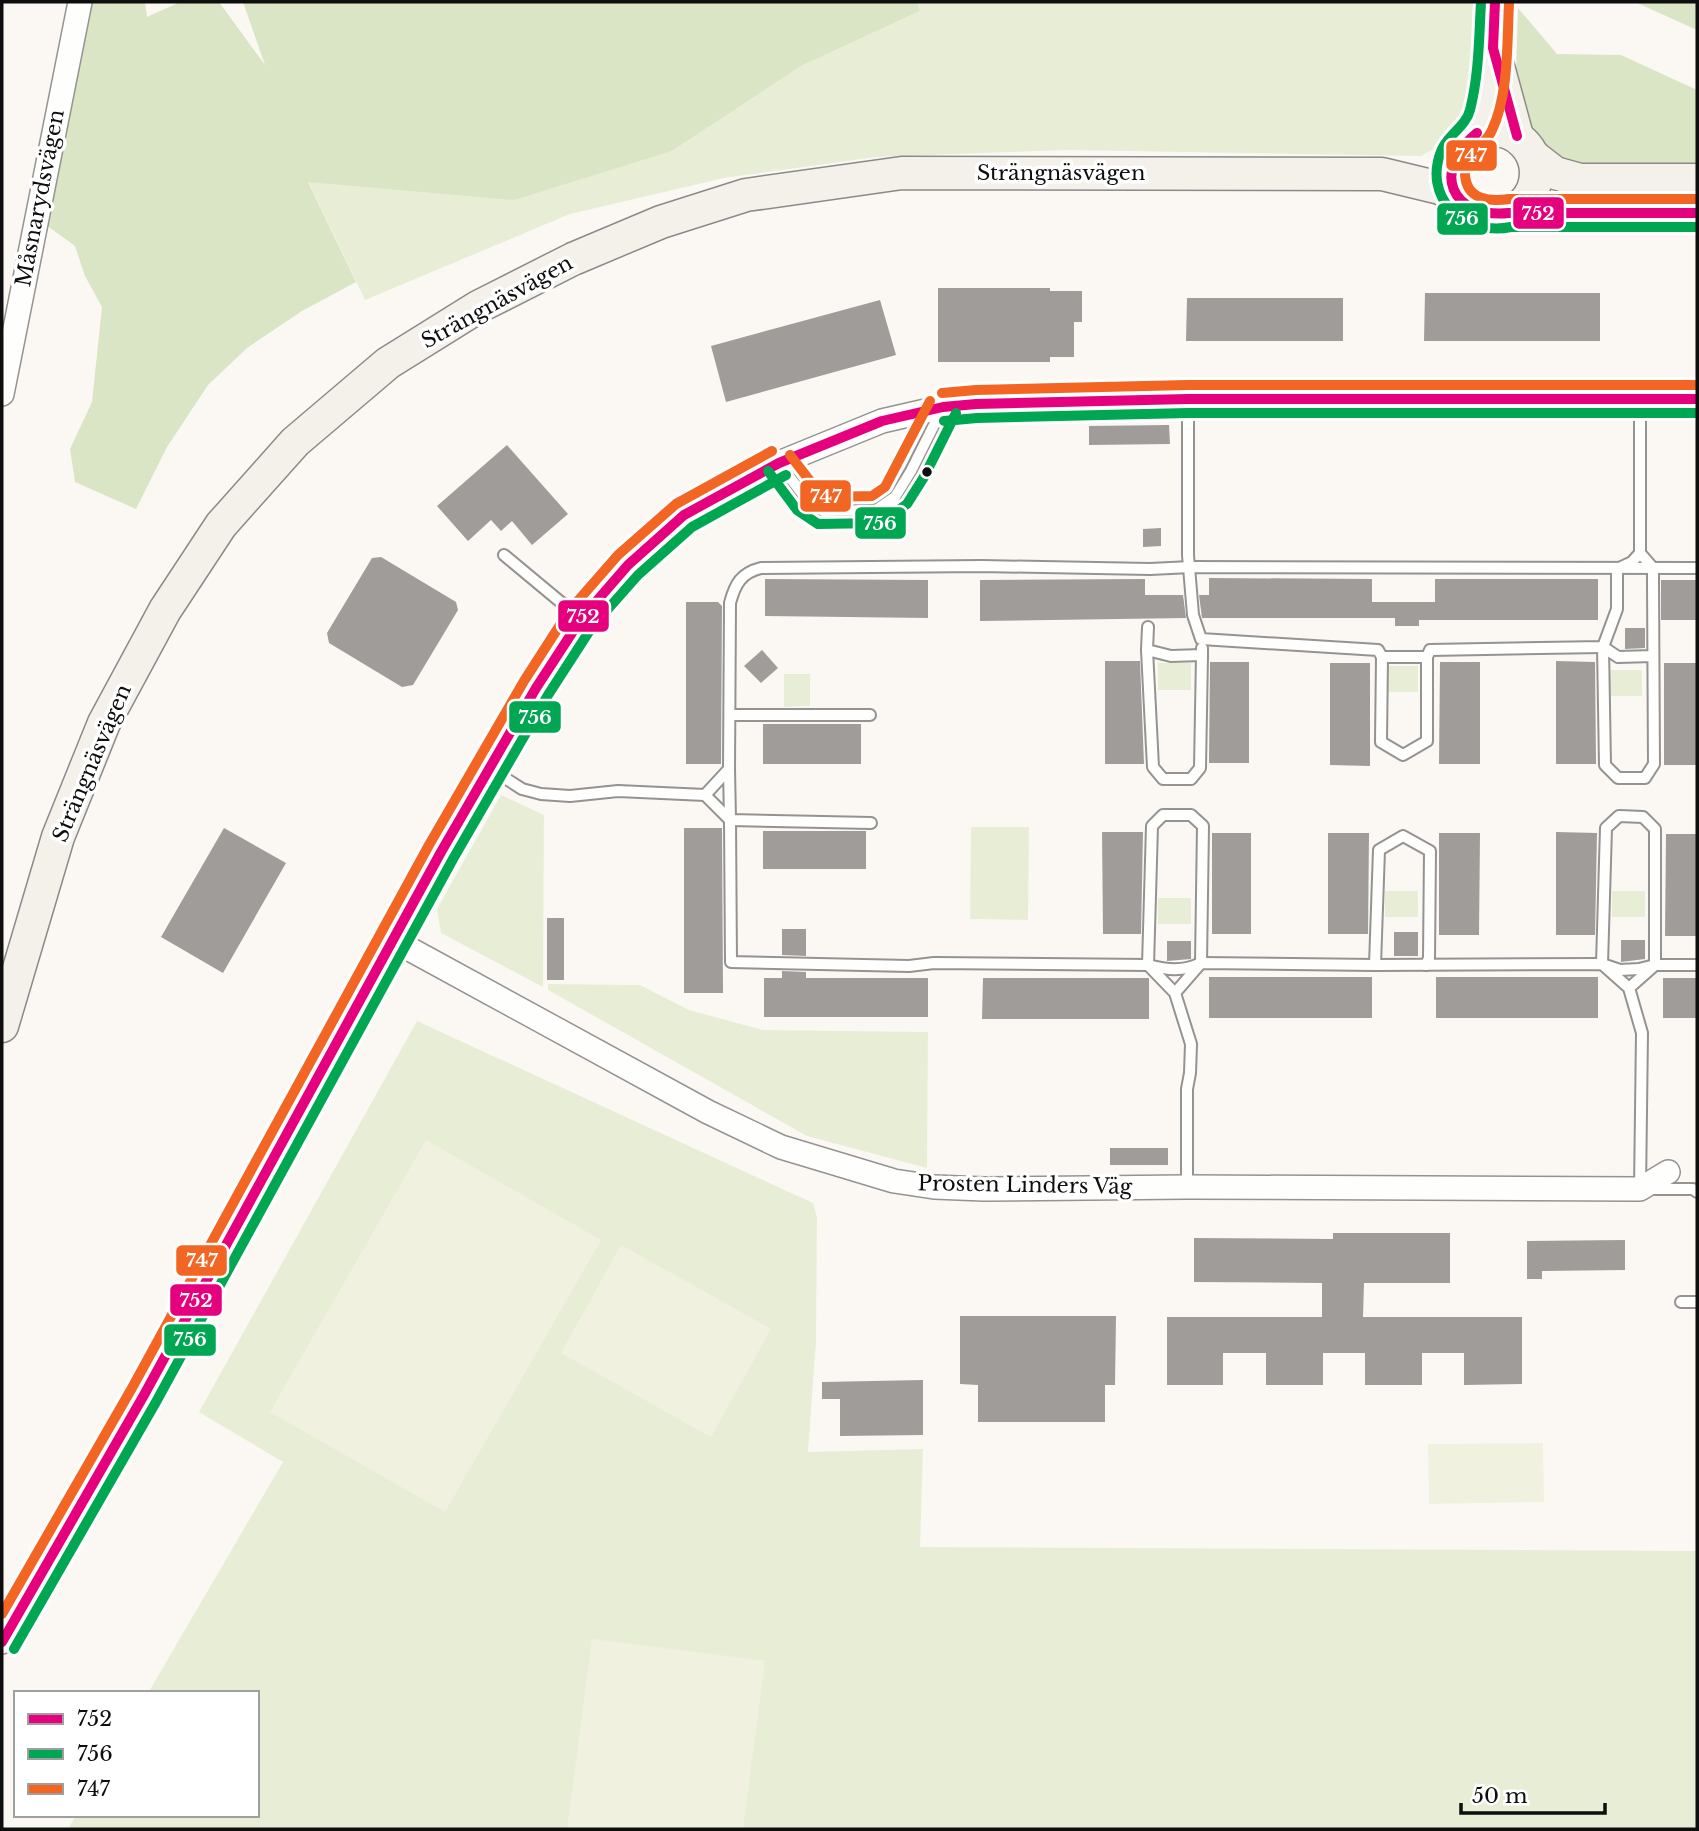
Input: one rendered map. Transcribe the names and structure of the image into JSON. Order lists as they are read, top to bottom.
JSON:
{
  "streets": {
    "main road": ["Strängnäsvägen"],
    "street": ["Måsnarydsvägen", "Prosten Linders Väg"]
  },
  "lines": ["transit line 752", "transit line 756", "transit line 747"],
  "legend": ["752", "756", "747"],
  "scale_bar": "50 m"
}
